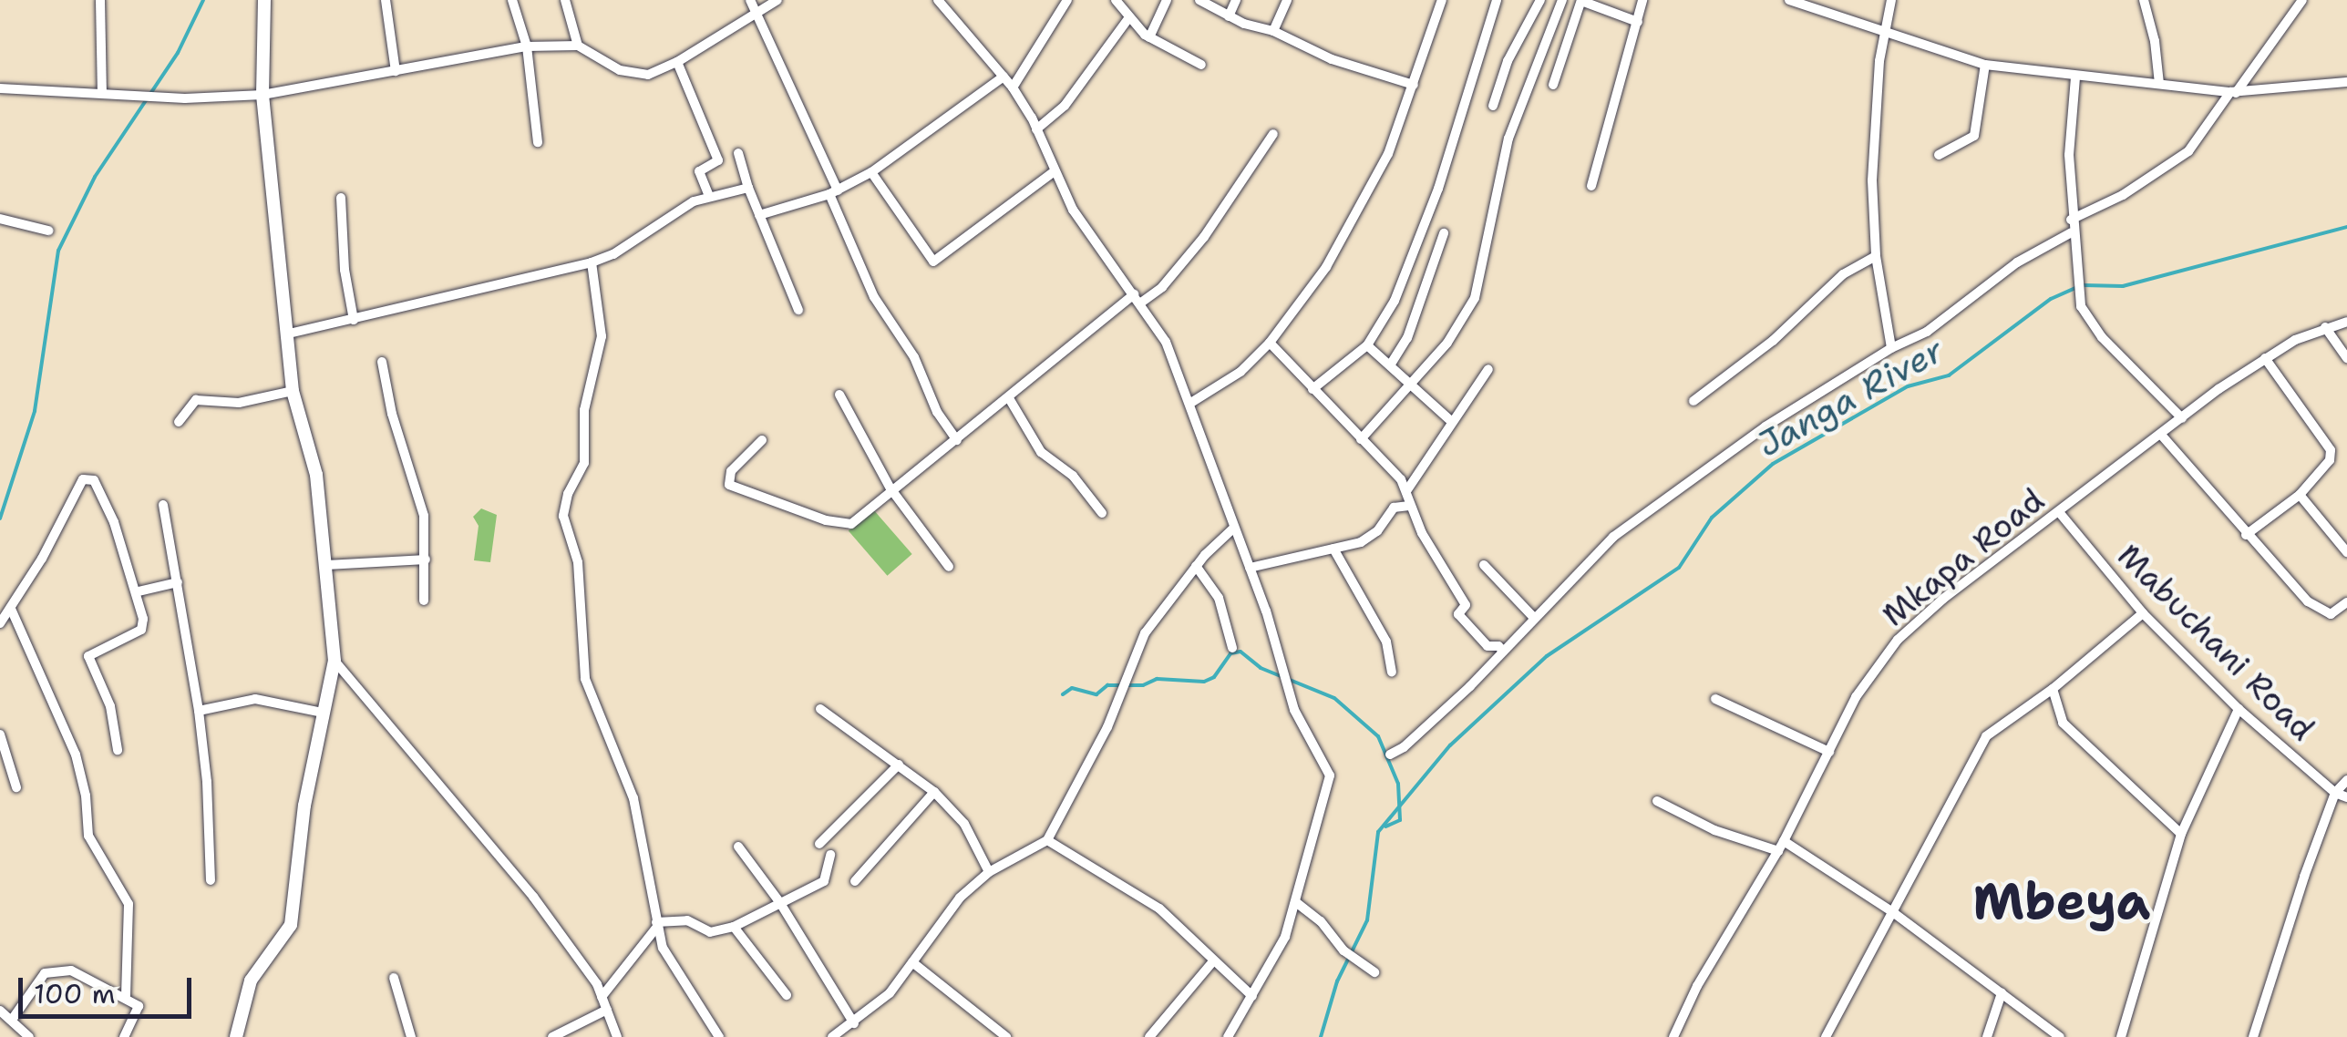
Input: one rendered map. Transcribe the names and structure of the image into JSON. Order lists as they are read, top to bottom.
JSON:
{
  "streets": {
    "street": ["Mkapa Road", "Mabuchani Road"]
  },
  "crossings": [
    ["Mkapa Road", "Mabuchani Road"]
  ],
  "districts": ["Mbeya"],
  "water": ["Janga River"],
  "scale_bar": "100 m"
}
